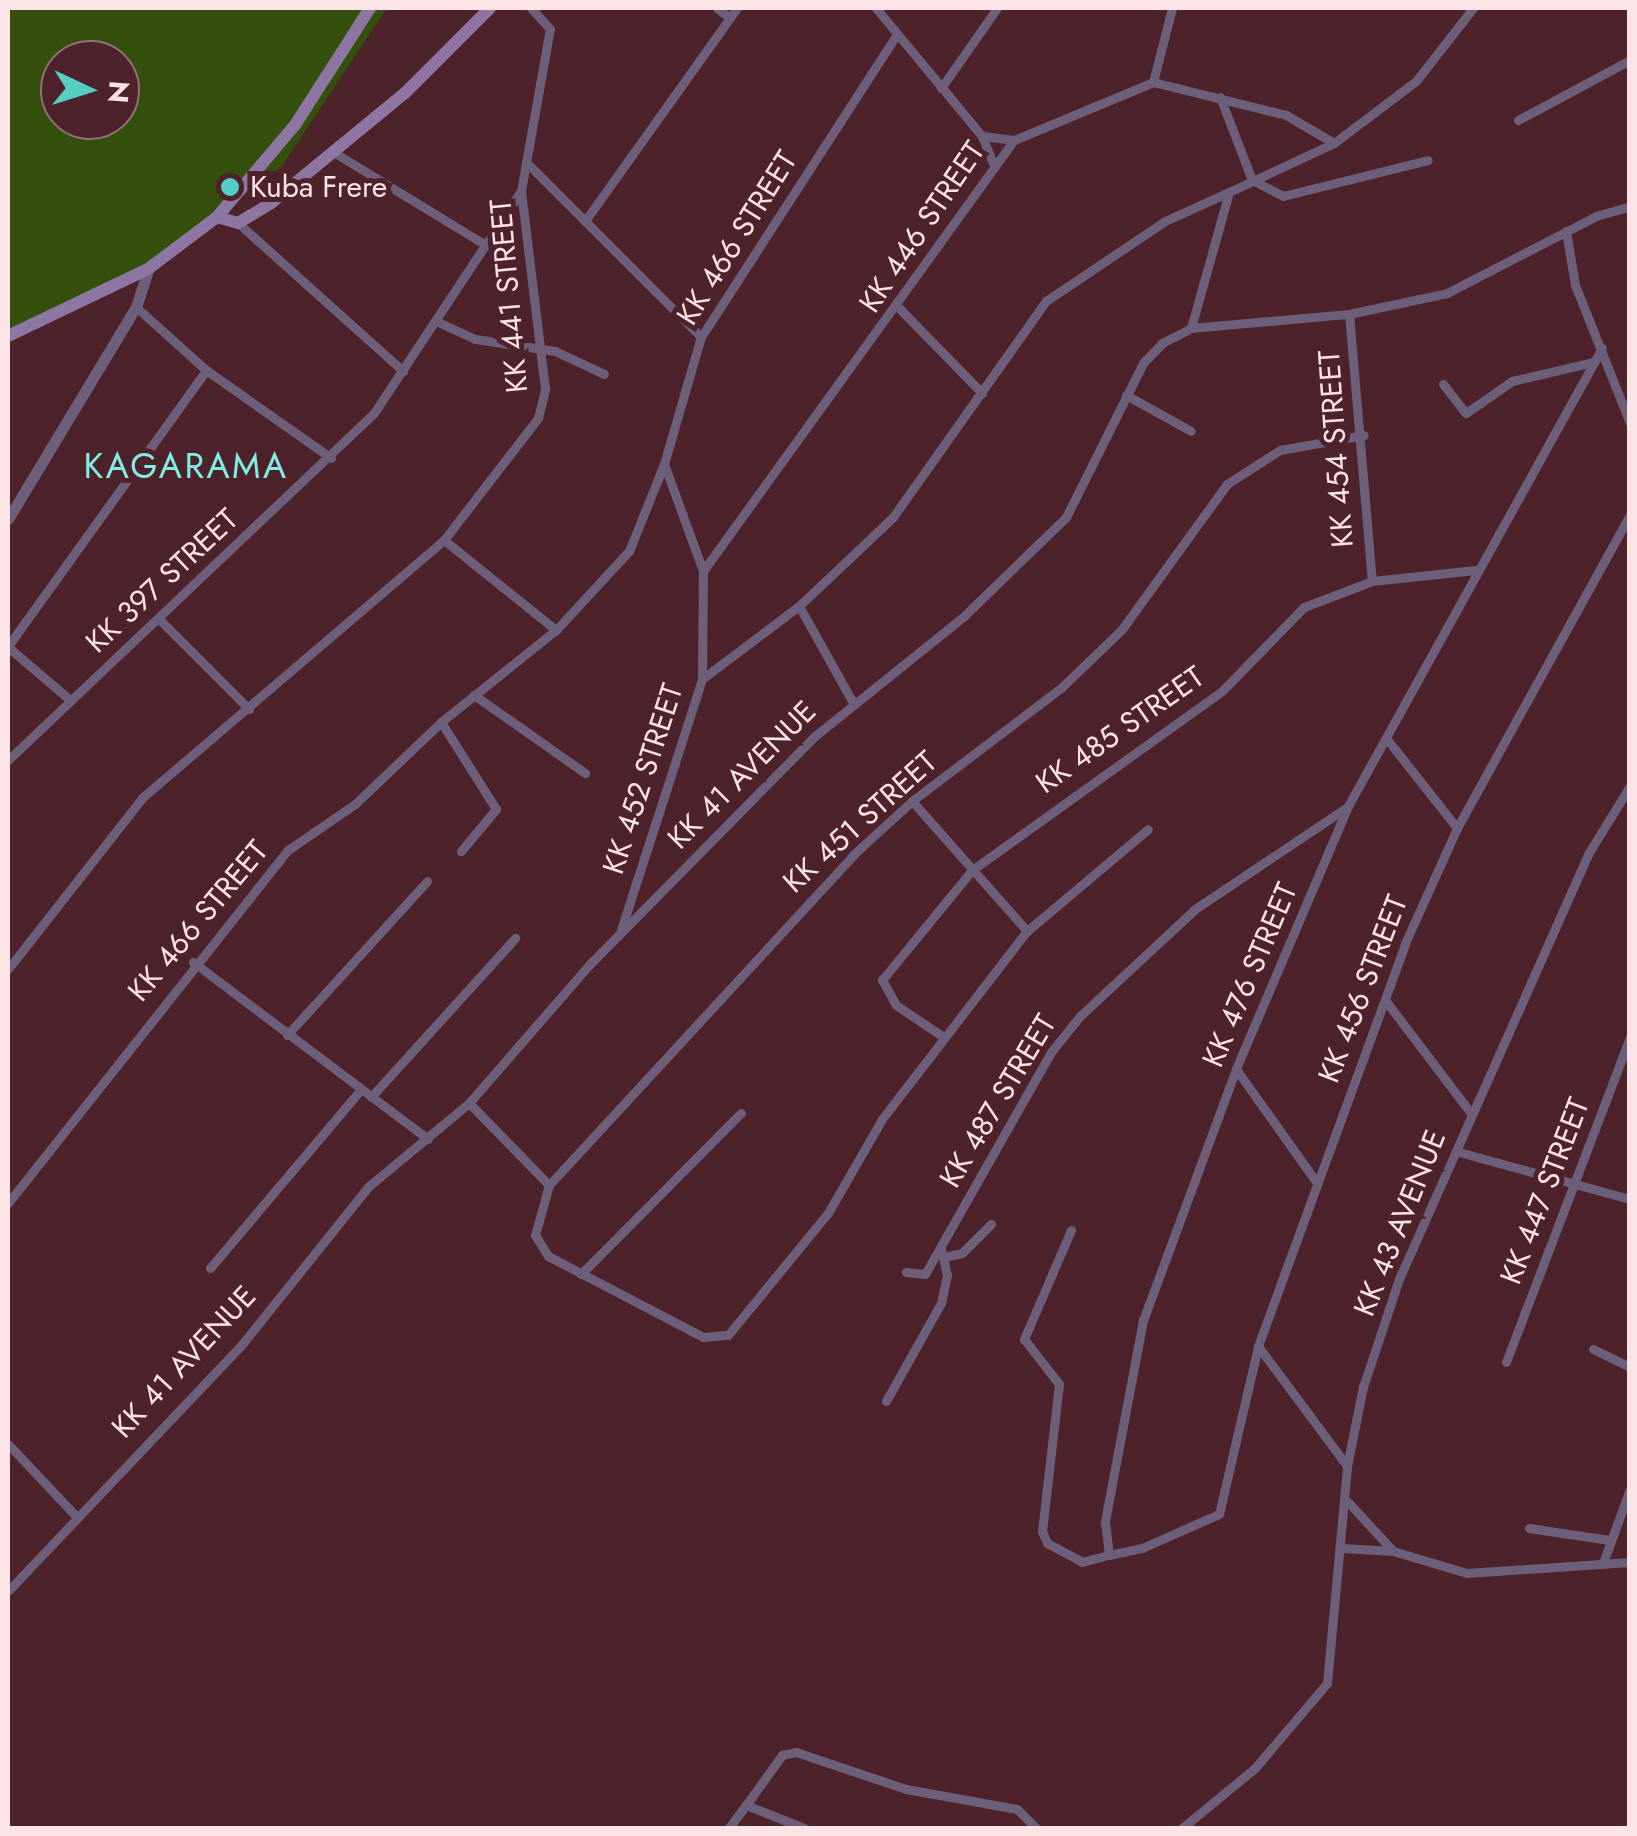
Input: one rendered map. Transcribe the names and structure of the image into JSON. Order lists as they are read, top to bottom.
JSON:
{
  "streets": {
    "street": [
      "KK 446 STREET",
      "KK 466 STREET",
      "KK 441 STREET",
      "KK 454 STREET",
      "KK 397 STREET",
      "KK 485 STREET",
      "KK 41 AVENUE",
      "KK 452 STREET",
      "KK 451 STREET",
      "KK 476 STREET",
      "KK 456 STREET",
      "KK 487 STREET",
      "KK 447 STREET",
      "KK 43 AVENUE"
    ]
  },
  "crossings": [
    ["KK 446 STREET", "KK 452 STREET"],
    ["KK 466 STREET", "KK 452 STREET"],
    ["KK 441 STREET", "KK 397 STREET"],
    ["KK 454 STREET", "KK 485 STREET"],
    ["KK 454 STREET", "KK 451 STREET"],
    ["KK 485 STREET", "KK 476 STREET"],
    ["KK 41 AVENUE", "KK 452 STREET"],
    ["KK 476 STREET", "KK 456 STREET"],
    ["KK 476 STREET", "KK 487 STREET"]
  ],
  "districts": ["KAGARAMA"],
  "places": ["Kuba Frere"],
  "north": "right"
}
